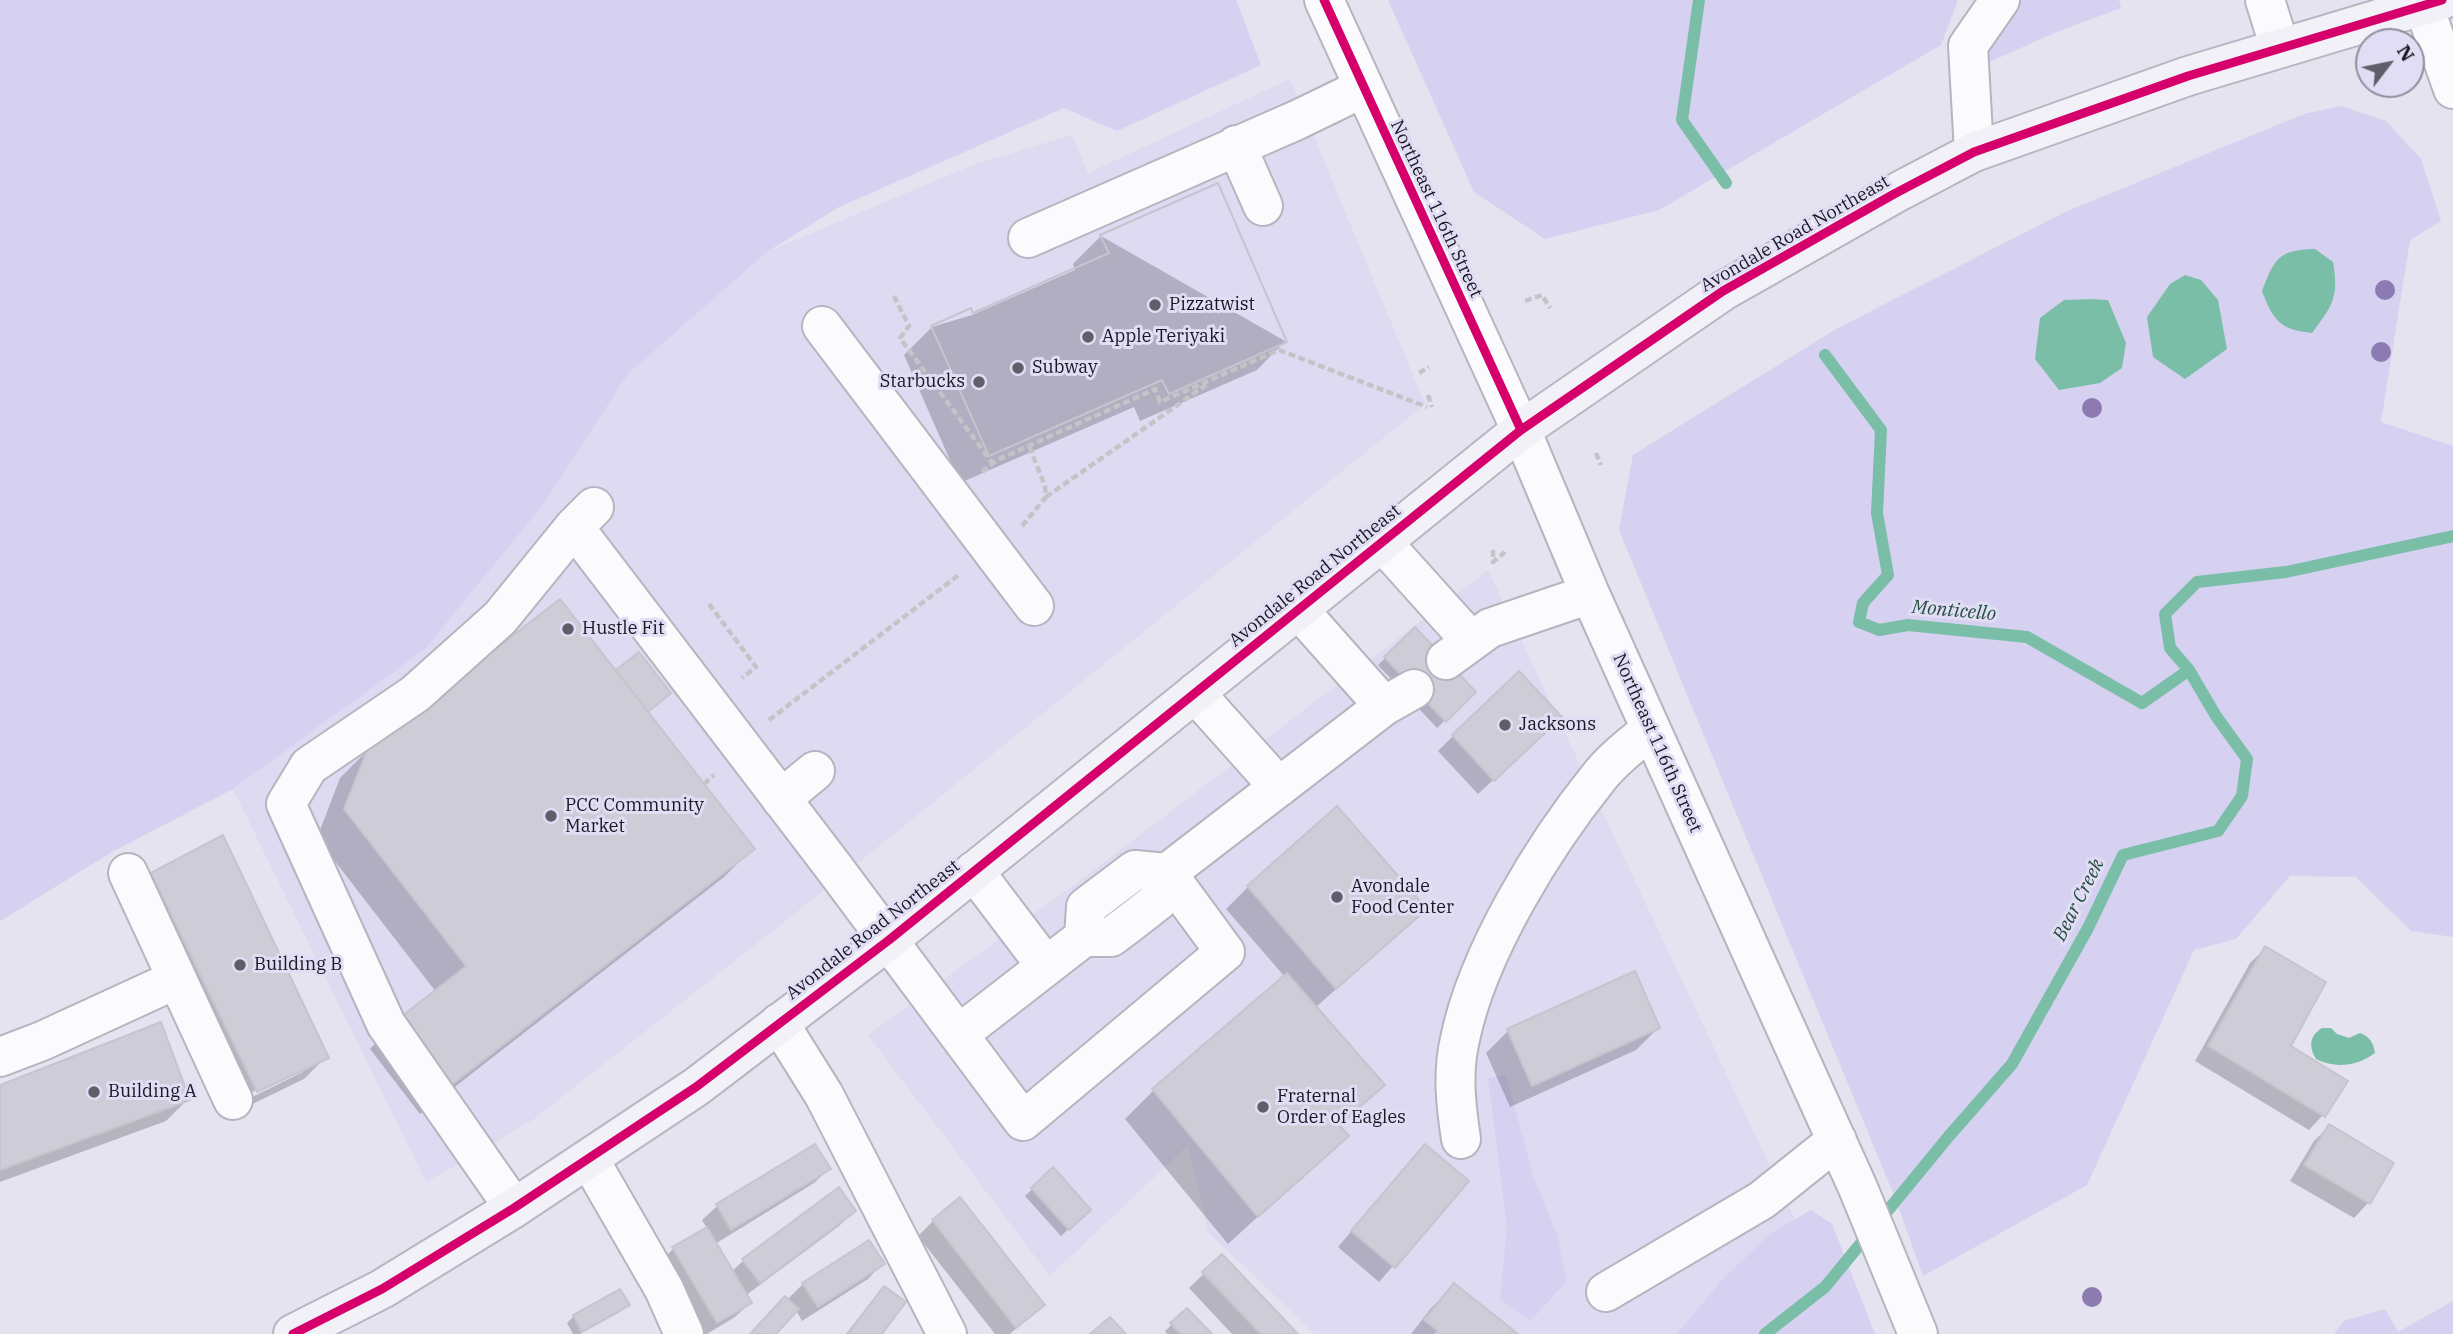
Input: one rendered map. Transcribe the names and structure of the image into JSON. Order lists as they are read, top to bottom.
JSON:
{
  "streets": {
    "main road": ["Avondale Road Northeast"],
    "street": ["Northeast 116th Street"]
  },
  "crossings": [
    ["Northeast 116th Street", "Avondale Road Northeast"]
  ],
  "water": ["Monticello", "Bear Creek"],
  "places": [
    "Pizzatwist",
    "Apple Teriyaki",
    "Subway",
    "Starbucks",
    "Hustle Fit",
    "Jacksons",
    "PCC Community Market",
    "Avondale Food Center",
    "Building B",
    "Building A",
    "Fraternal Order of Eagles"
  ],
  "north": "top right"
}
